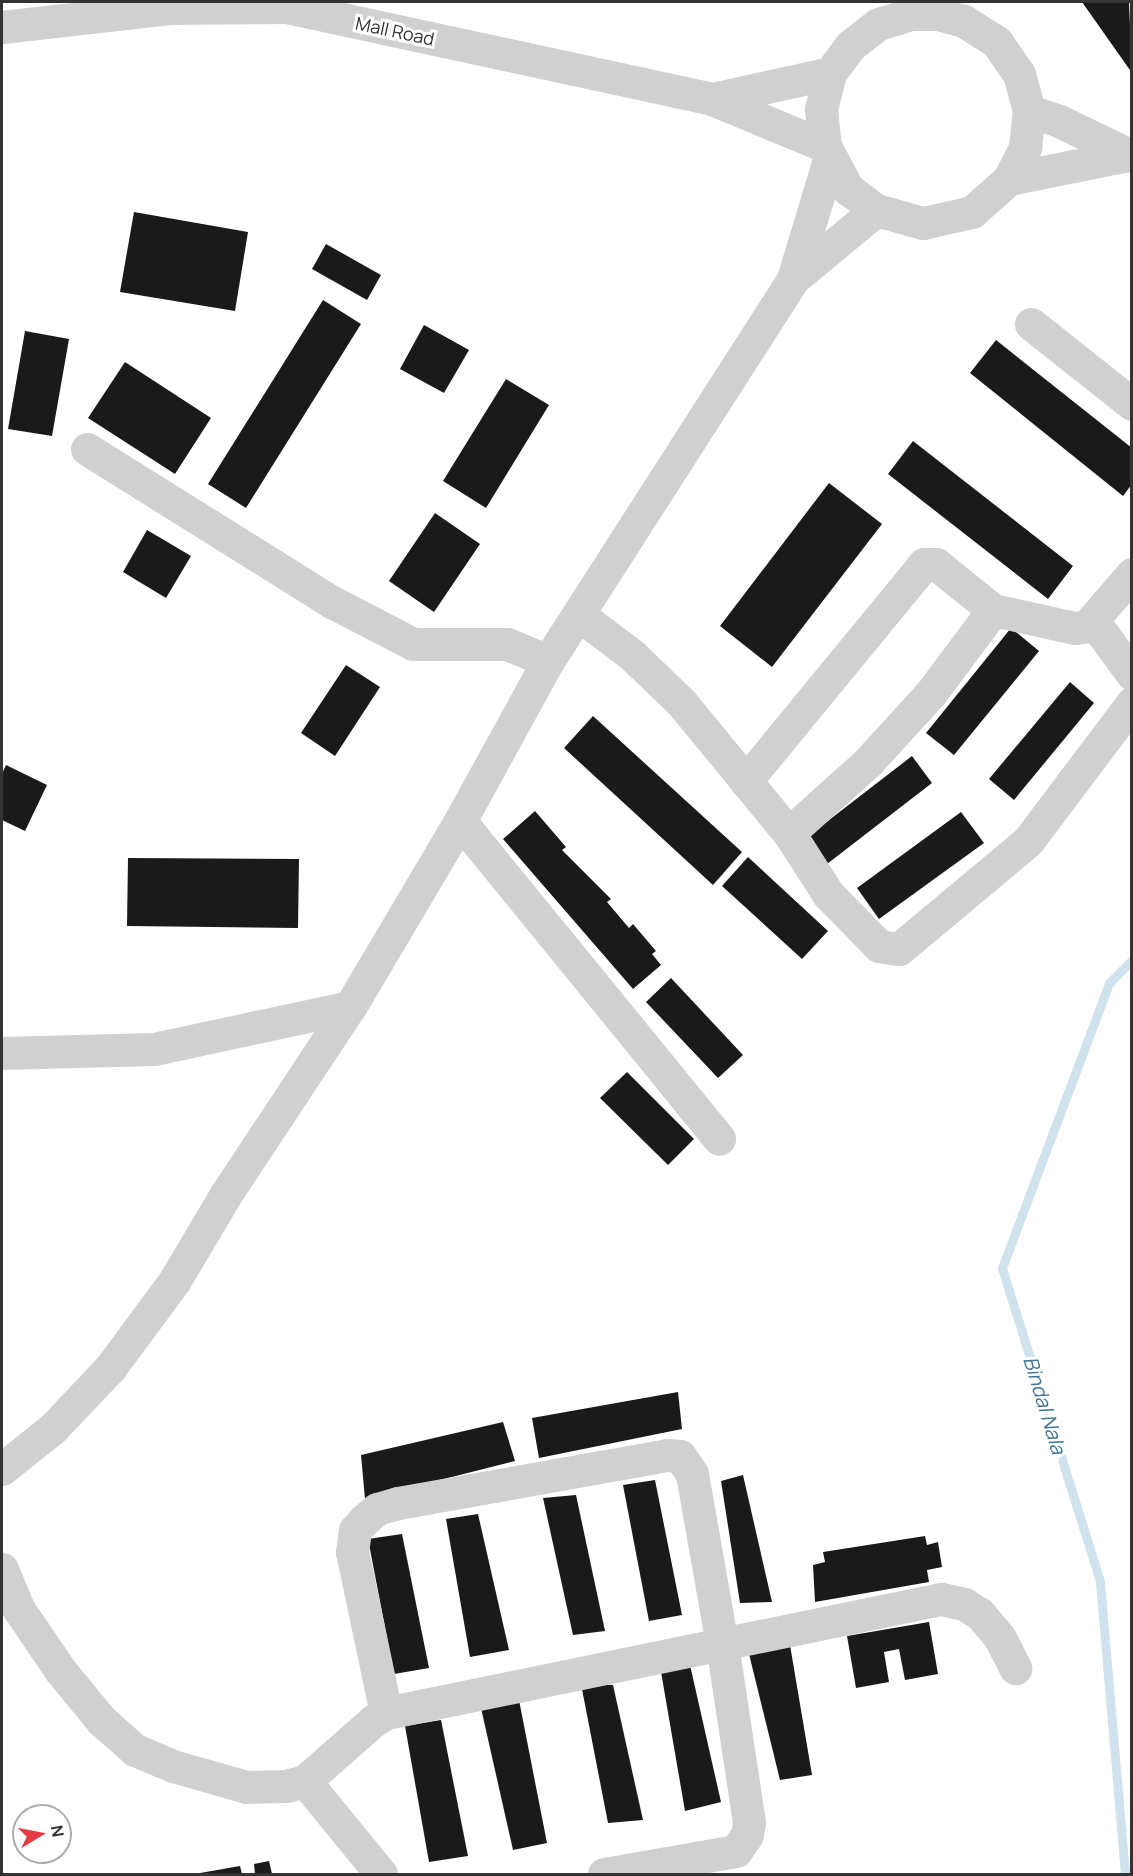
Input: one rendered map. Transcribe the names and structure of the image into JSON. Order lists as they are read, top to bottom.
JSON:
{
  "streets": {
    "street": ["Mall Road"]
  },
  "water": ["Bindal Nala"],
  "north": "right"
}
